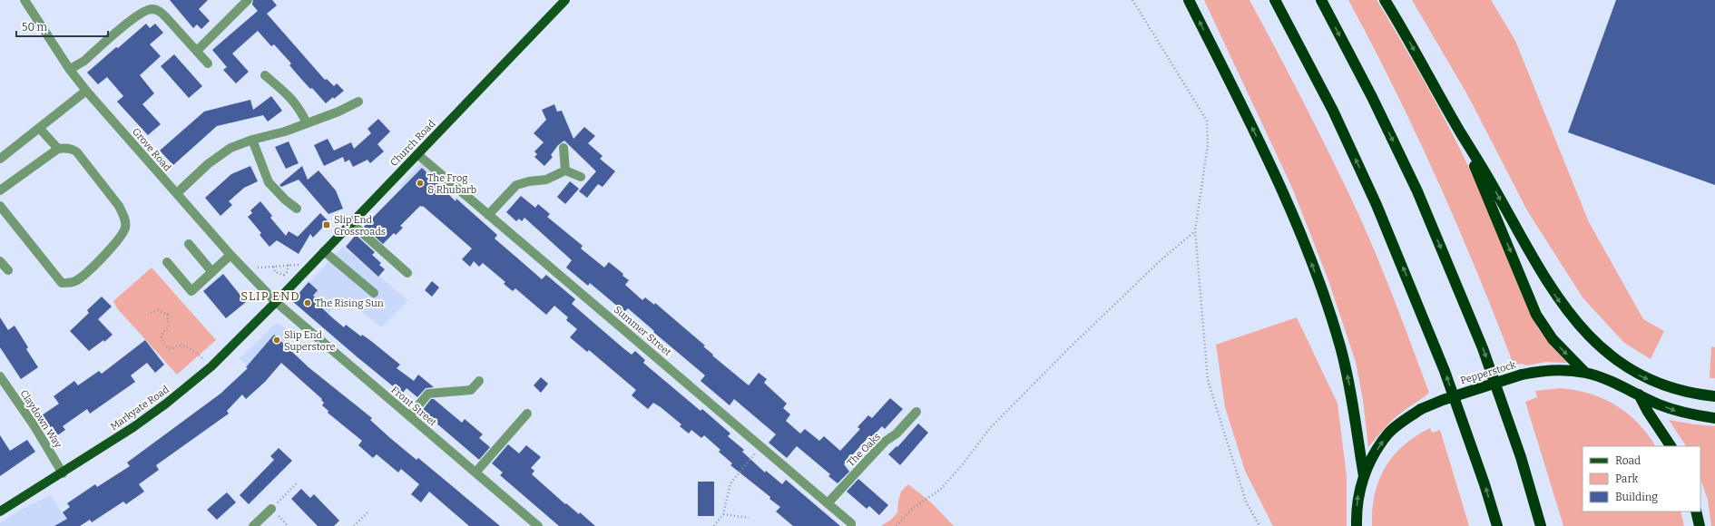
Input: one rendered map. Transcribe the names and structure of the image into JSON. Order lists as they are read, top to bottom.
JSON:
{
  "streets": {
    "highway": ["Pepperstock"],
    "main road": ["Church Road", "Markyate Road"],
    "street": [
      "Grove Road",
      "Summer Street",
      "Front Street",
      "Claydown Way",
      "The Oaks"
    ]
  },
  "crossings": [
    ["Church Road", "Grove Road"],
    ["Church Road", "Summer Street"],
    ["Church Road", "Front Street"],
    ["Church Road", "Markyate Road"],
    ["Grove Road", "Front Street"],
    ["Grove Road", "Markyate Road"],
    ["Summer Street", "The Oaks"],
    ["Front Street", "Markyate Road"],
    ["Markyate Road", "Claydown Way"]
  ],
  "one_way": ["Pepperstock"],
  "districts": ["SLIP END"],
  "places": {
    "other": ["The Frog & Rhubarb", "The Rising Sun", "Slip End Superstore"],
    "transit": ["Slip End Crossroads"]
  },
  "legend": ["Road", "Park", "Building"],
  "scale_bar": "50 m"
}
